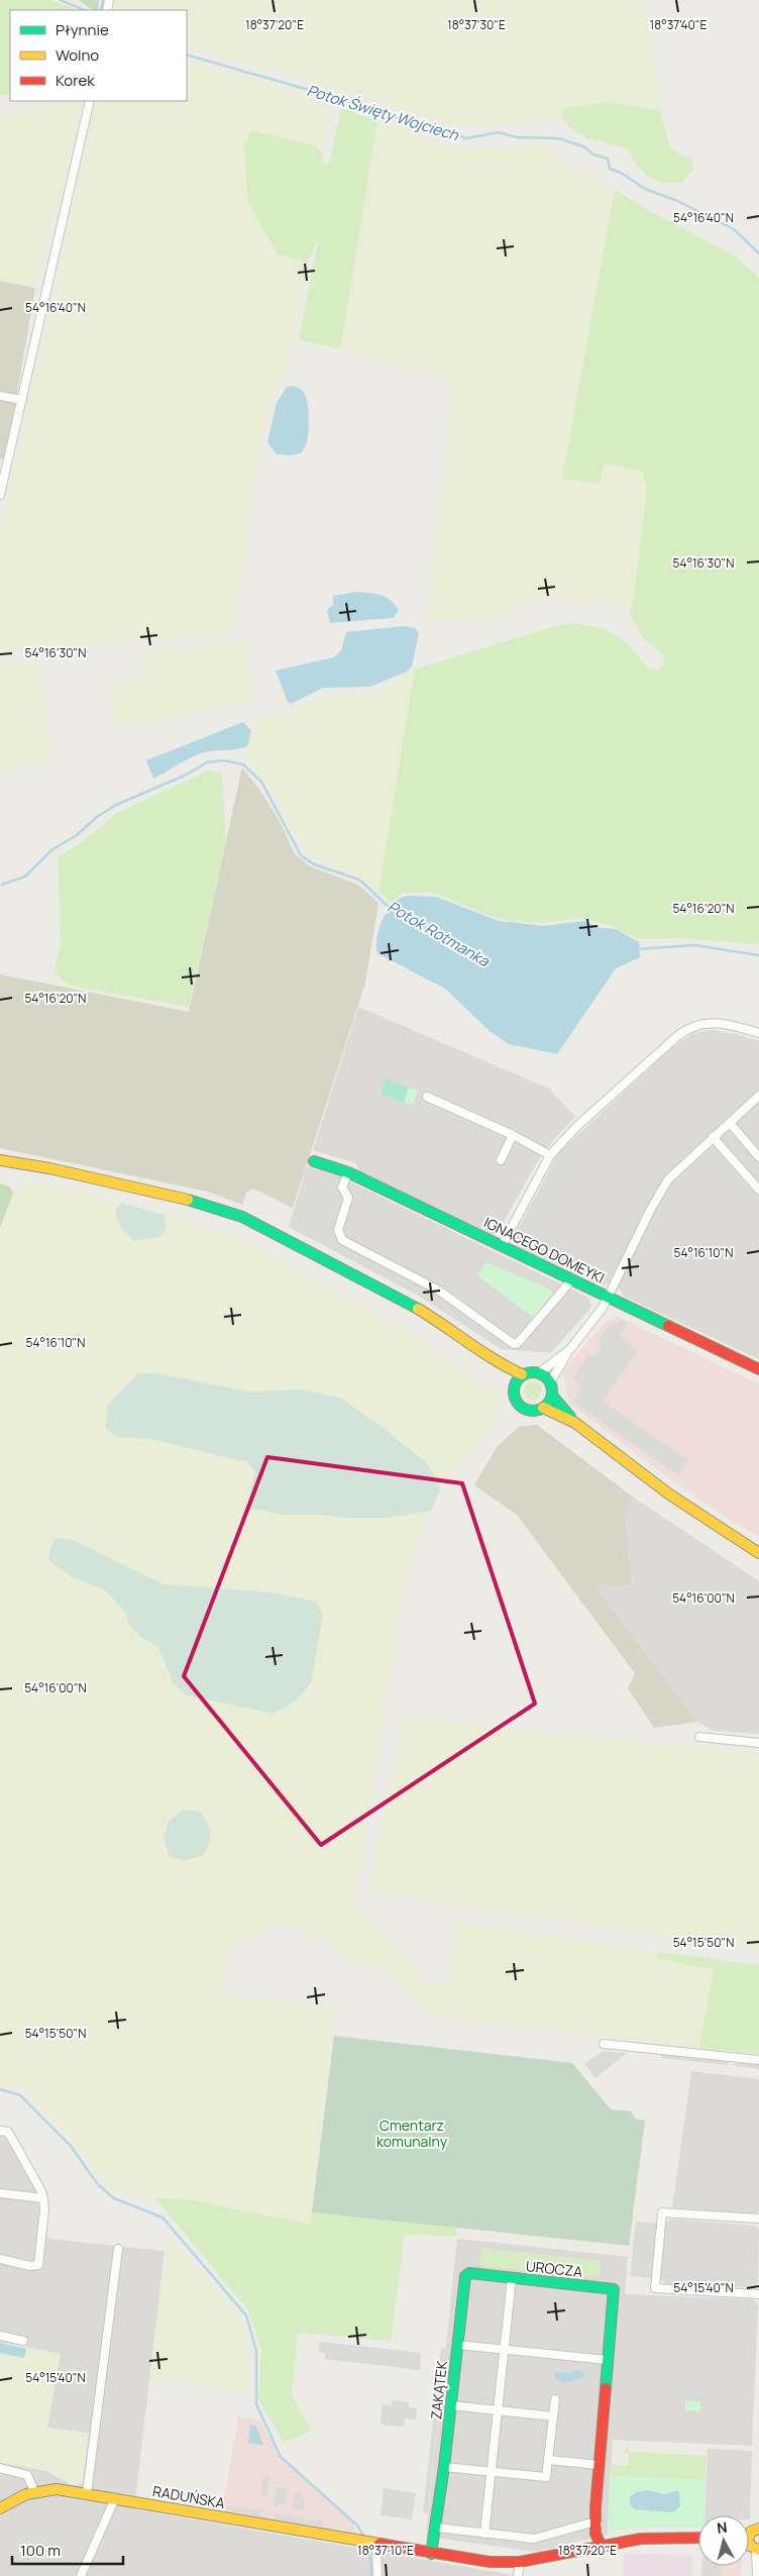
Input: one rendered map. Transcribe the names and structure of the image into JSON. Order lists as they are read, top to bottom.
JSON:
{
  "streets": {
    "street": [
      "IGNACEGO DOMEYKI",
      "UROCZA",
      "ZAKĄTEK",
      "RADUŃSKA"
    ]
  },
  "crossings": [
    ["UROCZA", "ZAKĄTEK"],
    ["UROCZA", "RADUŃSKA"],
    ["ZAKĄTEK", "RADUŃSKA"]
  ],
  "water": ["Potok Święty Wojciech", "Potok Rotmanka"],
  "parks": ["Cmentarz komunalny"],
  "legend": ["Płynnie", "Wolno", "Korek"],
  "scale_bar": "100 m",
  "north": "top",
  "coordinates": [
    "18°37'20\"E",
    "18°37'30\"E",
    "18°37'40\"E",
    "54°16'40\"N",
    "54°16'30\"N",
    "54°16'20\"N",
    "54°16'10\"N",
    "54°16'00\"N",
    "54°15'50\"N",
    "54°15'40\"N",
    "18°37'10\"E"
  ]
}
